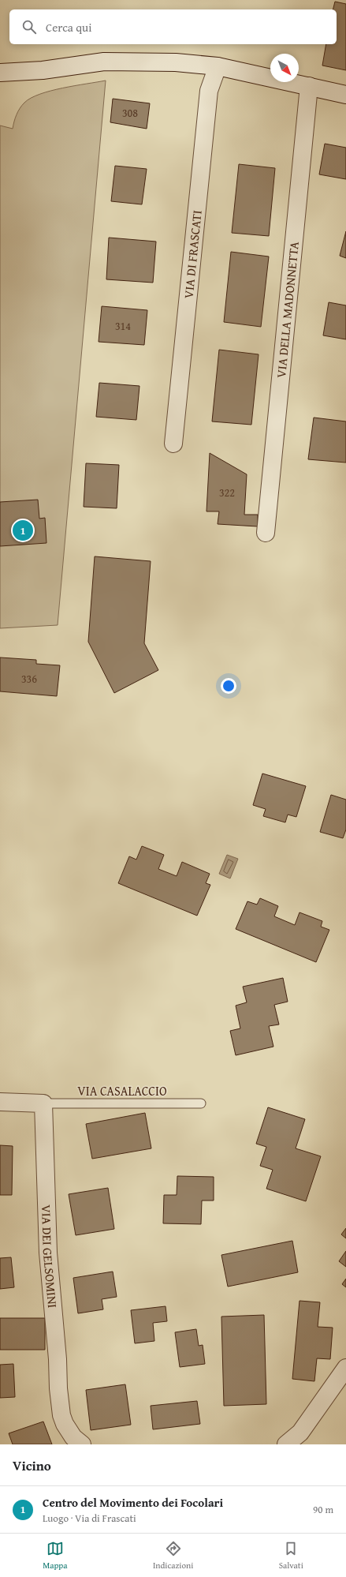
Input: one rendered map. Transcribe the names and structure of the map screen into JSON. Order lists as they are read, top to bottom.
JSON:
{
  "streets": {
    "street": ["VIA DI FRASCATI", "VIA DELLA MADONNETTA", "VIA DEI GELSOMINI"],
    "lane": ["VIA CASALACCIO"]
  },
  "crossings": [
    ["VIA CASALACCIO", "VIA DEI GELSOMINI"]
  ],
  "house_numbers": [
    "308",
    "314",
    "322",
    "336"
  ],
  "north": "bottom right",
  "page": {
    "search": "Cerca qui",
    "pins": "1",
    "heading": "Vicino",
    "list": [
      {
        "mark": "1",
        "name": "Centro del Movimento dei Focolari",
        "note": "Luogo · Via di Frascati",
        "value": "90 m"
      }
    ],
    "nav": ["Mappa", "Indicazioni", "Salvati"]
  }
}
